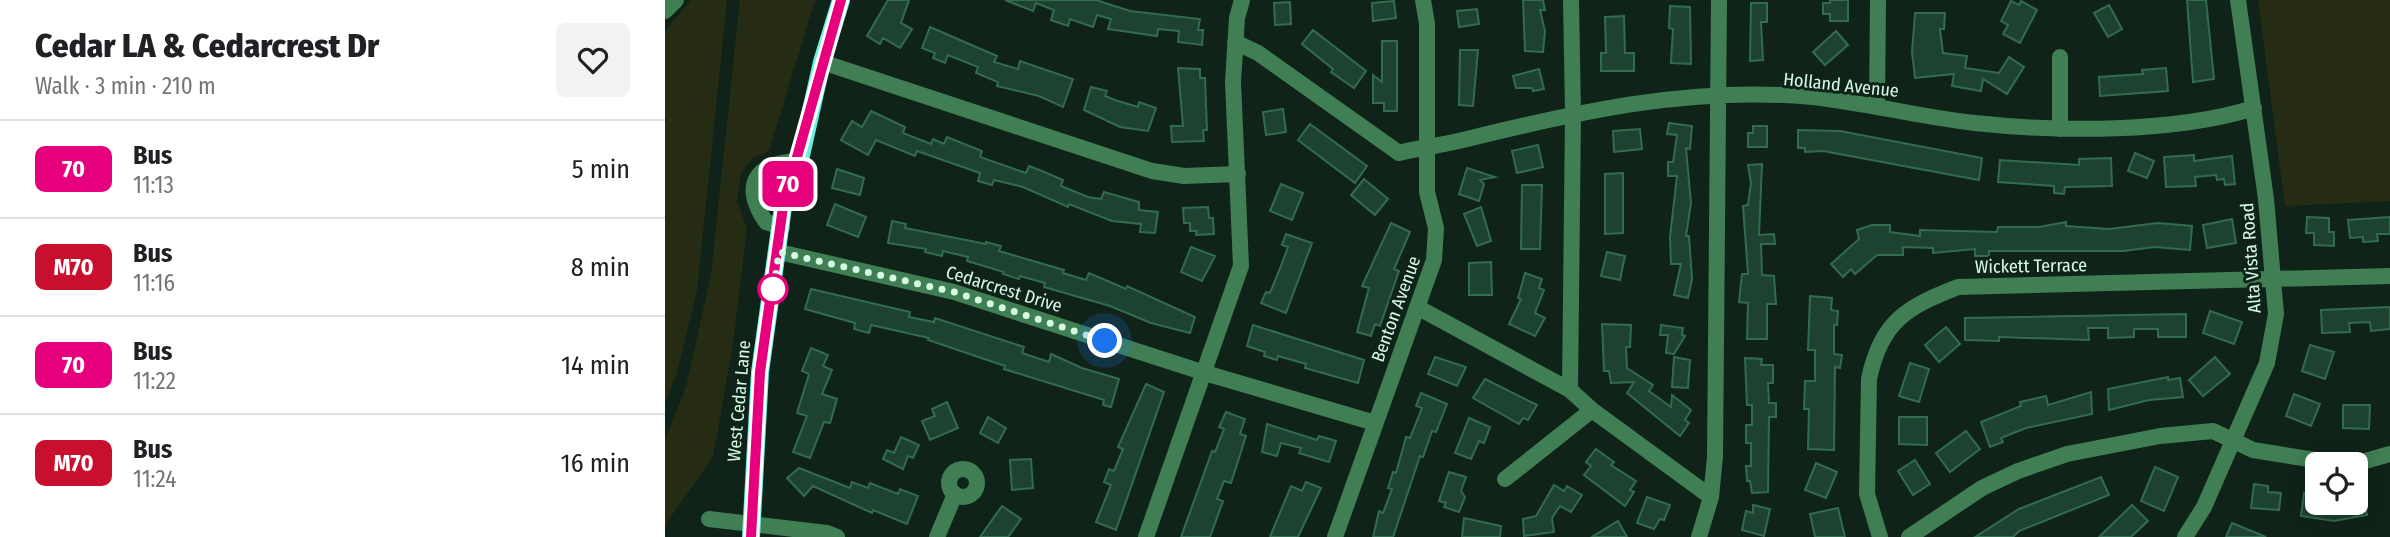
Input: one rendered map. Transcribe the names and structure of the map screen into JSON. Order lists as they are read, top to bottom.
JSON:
{
  "streets": {
    "main road": ["West Cedar Lane"],
    "street": [
      "Holland Avenue",
      "Alta Vista Road",
      "Wickett Terrace",
      "Cedarcrest Drive",
      "Benton Avenue"
    ]
  },
  "crossings": [
    ["Holland Avenue", "Alta Vista Road"],
    ["Holland Avenue", "Benton Avenue"],
    ["Alta Vista Road", "Wickett Terrace"],
    ["Cedarcrest Drive", "Benton Avenue"],
    ["Cedarcrest Drive", "West Cedar Lane"]
  ],
  "lines": ["bus line 70"],
  "page": {
    "heading": ["Cedar LA & Cedarcrest Dr", "Walk · 3 min · 210 m"],
    "on_map": "70",
    "list": [
      {
        "mark": "70",
        "name": "Bus",
        "note": "11:13",
        "value": "5 min"
      },
      {
        "mark": "M70",
        "name": "Bus",
        "note": "11:16",
        "value": "8 min"
      },
      {
        "mark": "70",
        "name": "Bus",
        "note": "11:22",
        "value": "14 min"
      },
      {
        "mark": "M70",
        "name": "Bus",
        "note": "11:24",
        "value": "16 min"
      }
    ]
  }
}
